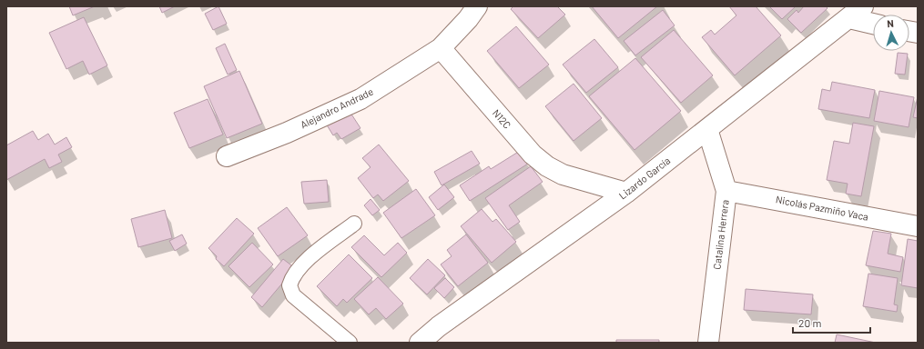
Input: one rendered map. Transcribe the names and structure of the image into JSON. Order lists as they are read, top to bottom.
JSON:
{
  "streets": {
    "street": [
      "Alejandro Andrade",
      "N12C",
      "Lizardo García",
      "Nicolás Pazmiño Vaca",
      "Catalina Herrera"
    ]
  },
  "crossings": [
    ["Alejandro Andrade", "N12C"],
    ["N12C", "Lizardo García"],
    ["Lizardo García", "Catalina Herrera"],
    ["Nicolás Pazmiño Vaca", "Catalina Herrera"]
  ],
  "scale_bar": "20 m",
  "north": "top"
}
